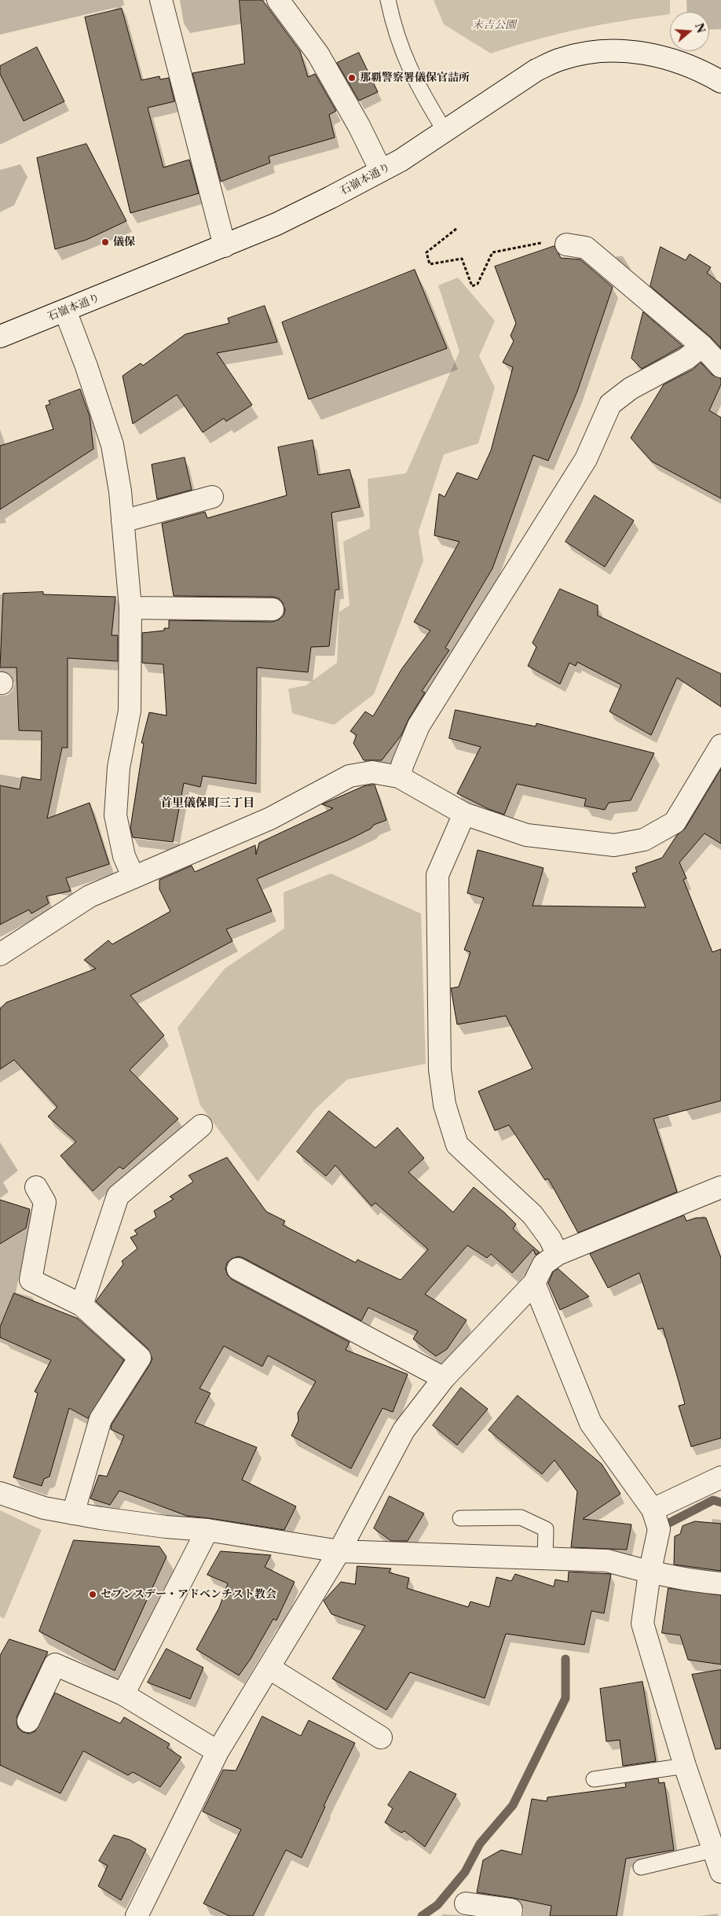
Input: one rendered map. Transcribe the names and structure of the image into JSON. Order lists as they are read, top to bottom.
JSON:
{
  "streets": {
    "street": ["石嶺本通り"]
  },
  "districts": ["首里儀保町三丁目"],
  "parks": ["末吉公園"],
  "places": ["那覇警察署儀保官詰所", "儀保", "セブンスデー・アドベンチスト教会"],
  "north": "right"
}
